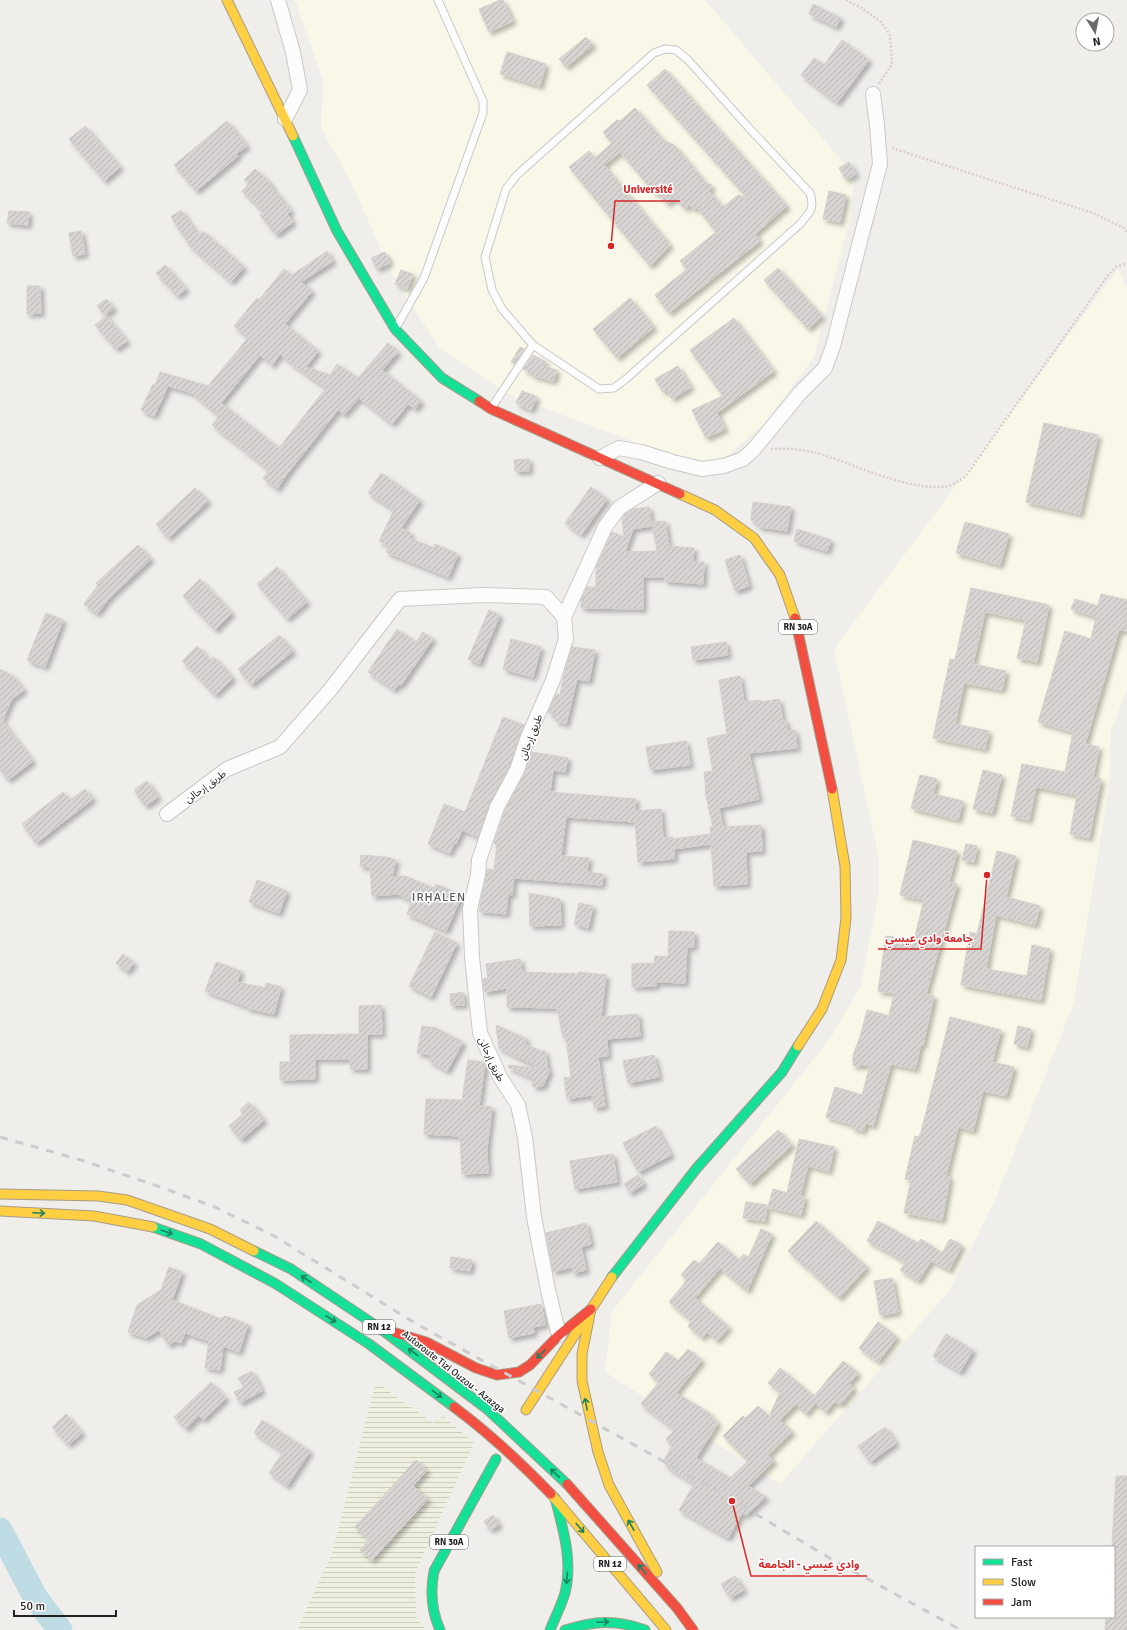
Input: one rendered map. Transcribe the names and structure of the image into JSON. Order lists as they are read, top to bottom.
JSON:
{
  "streets": {
    "main road": ["RN 30A", "RN 12", "Autoroute Tizi Ouzou - Azazga"],
    "street": ["طريق إرحالن"]
  },
  "districts": ["IRḤALEN"],
  "places": ["Université", "جامعة وادي عيسي", "وادي عيسي - الجامعة"],
  "legend": ["Fast", "Slow", "Jam"],
  "scale_bar": "50 m",
  "north": "bottom"
}
